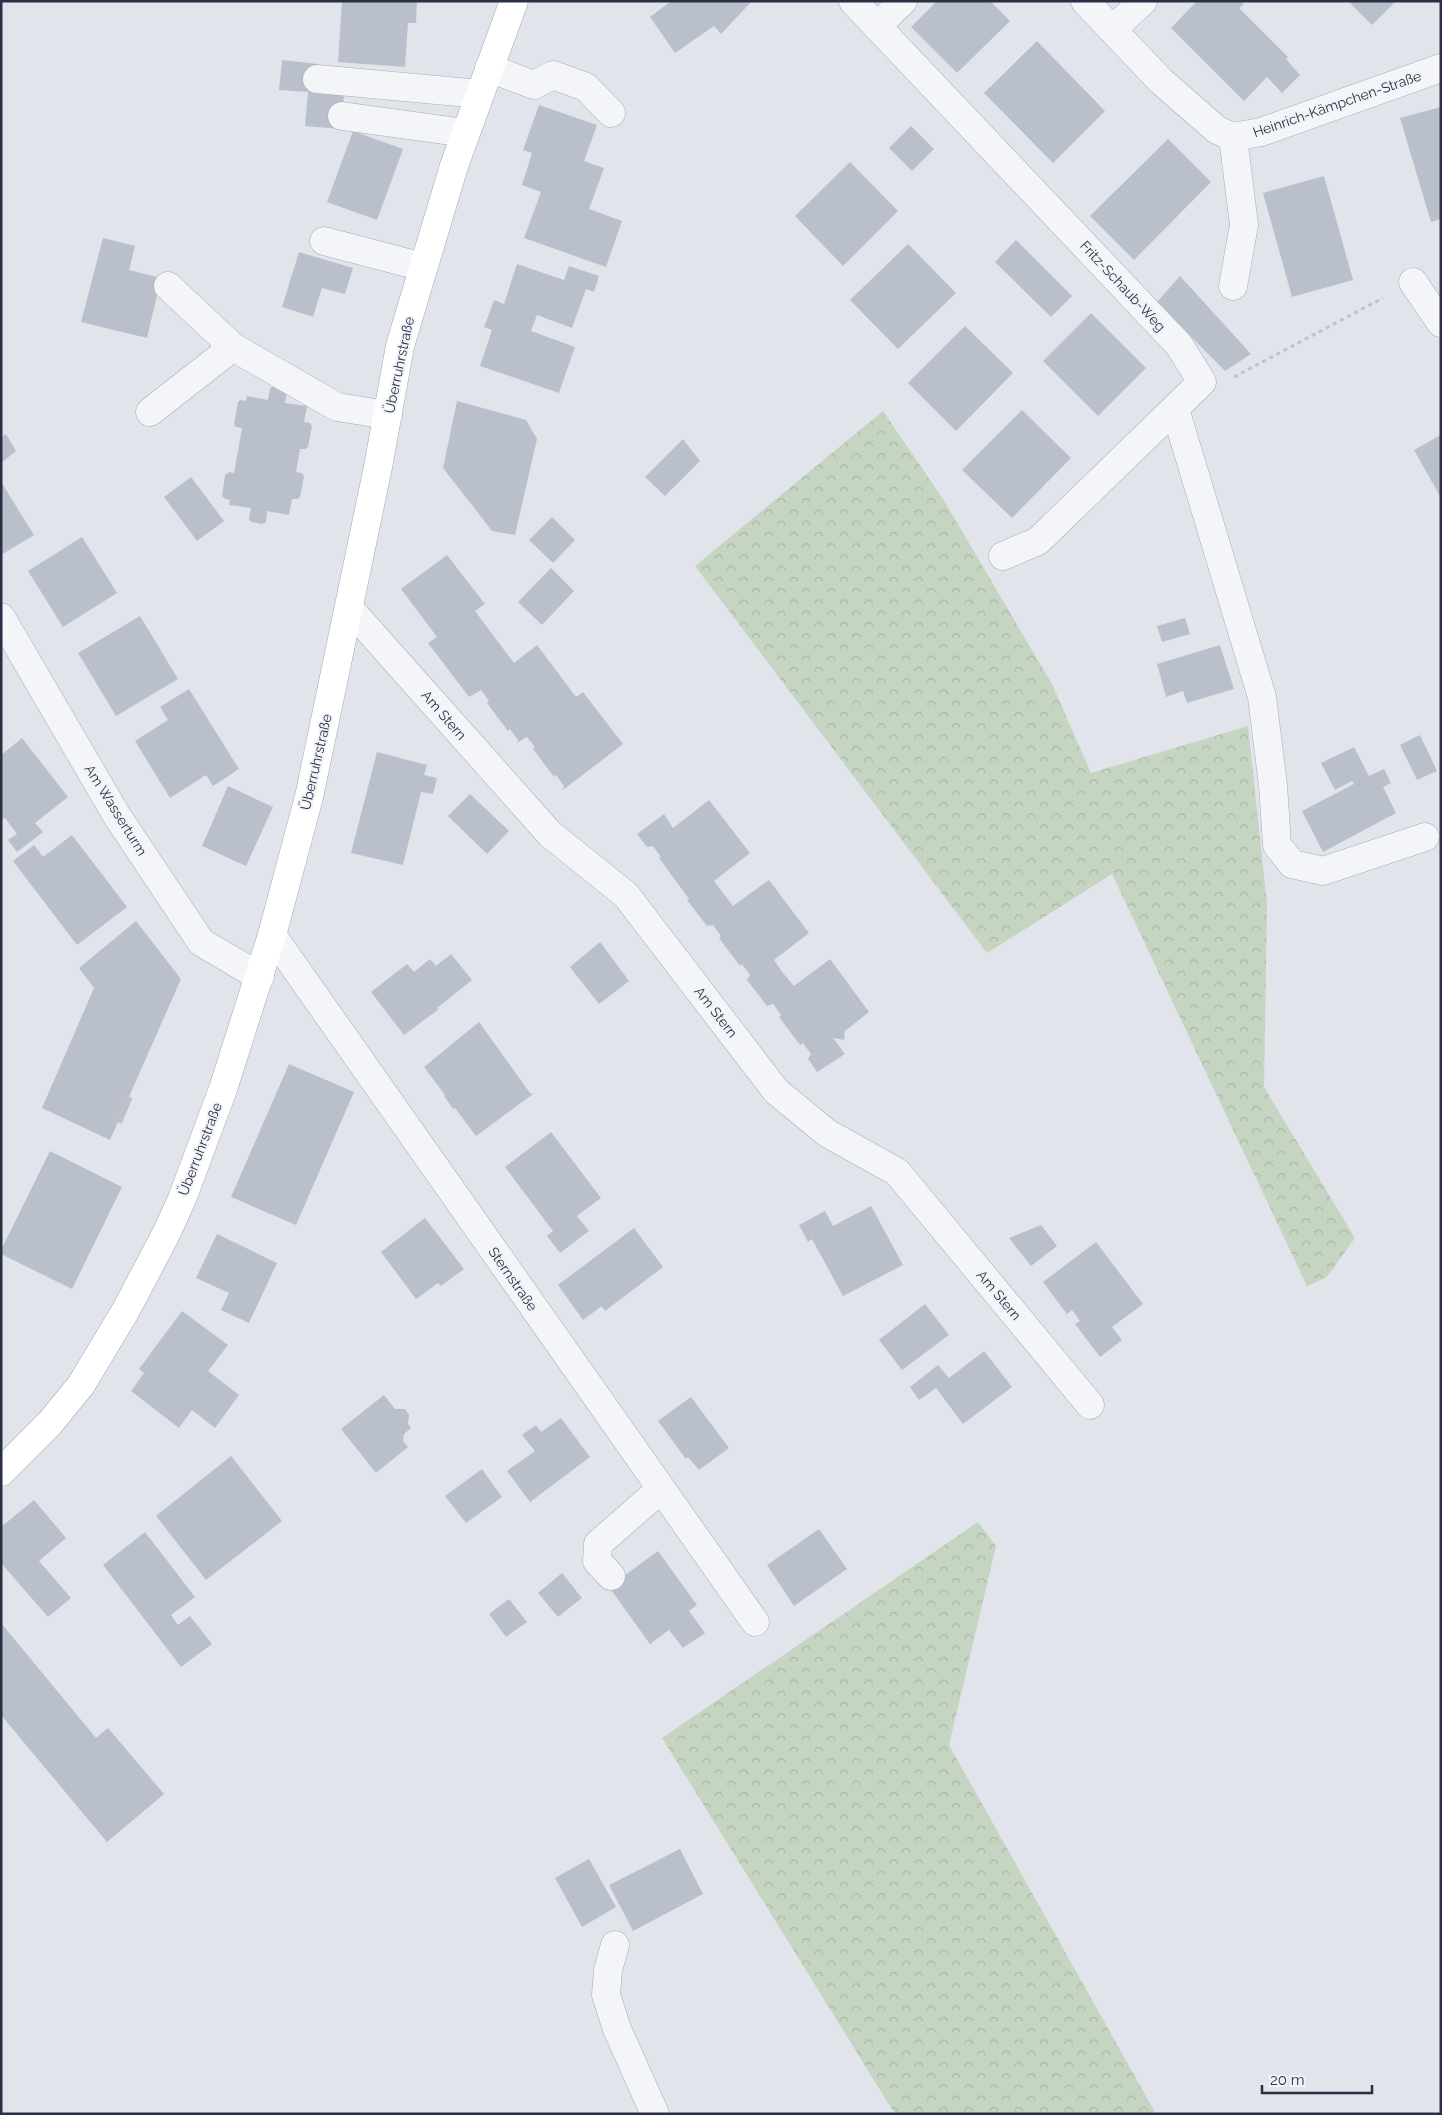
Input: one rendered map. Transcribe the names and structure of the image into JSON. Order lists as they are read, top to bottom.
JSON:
{
  "streets": {
    "main road": ["Überruhrstraße"],
    "street": [
      "Heinrich-Kämpchen-Straße",
      "Fritz-Schaub-Weg",
      "Am Stern",
      "Am Wasserturm",
      "Sternstraße"
    ]
  },
  "crossings": [
    ["Überruhrstraße", "Am Stern"],
    ["Überruhrstraße", "Am Wasserturm"],
    ["Überruhrstraße", "Sternstraße"]
  ],
  "scale_bar": "20 m"
}
